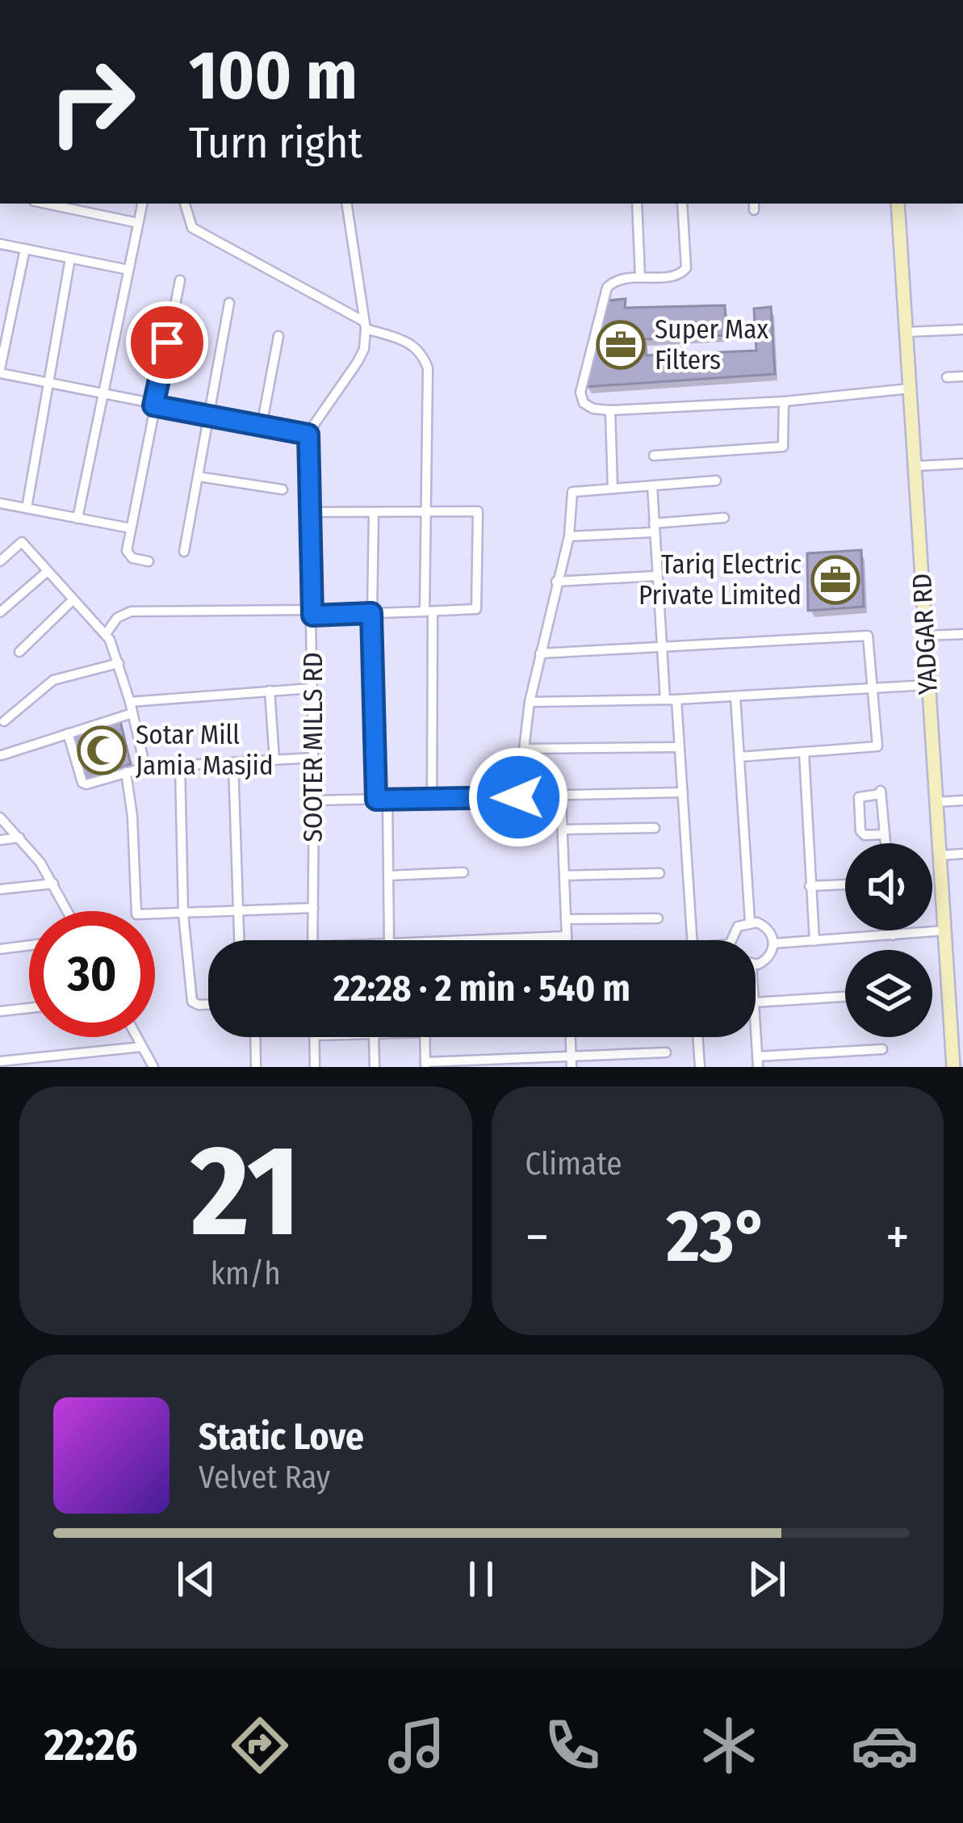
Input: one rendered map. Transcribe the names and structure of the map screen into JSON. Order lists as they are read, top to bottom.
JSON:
{
  "streets": {
    "street": ["YADGAR RD", "SOOTER MILLS RD"]
  },
  "places": {
    "office": ["Super Max Filters", "Tariq Electric Private Limited"],
    "mosque": ["Sotar Mill Jamia Masjid"]
  },
  "page": {
    "turn": ["100 m", "Turn right"],
    "limit": "30",
    "trip": "22:28 · 2 min · 540 m",
    "tile": [
      ["21", "km/h"],
      "Climate"
    ],
    "heat": ["−", "23°", "+"],
    "song": ["Static Love", "Velvet Ray"],
    "tabs": "22:26"
  }
}
